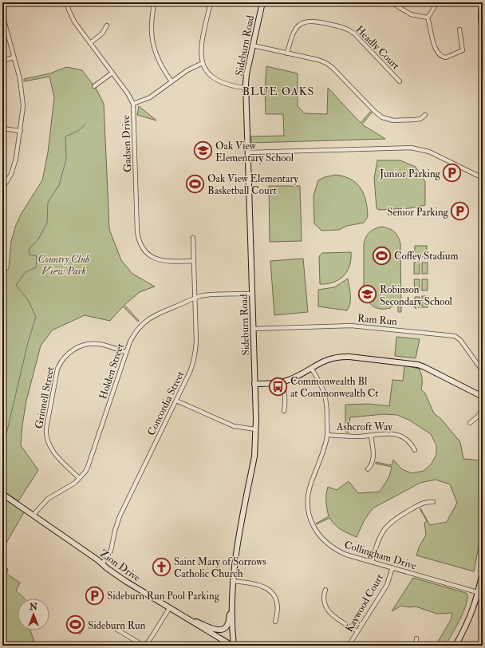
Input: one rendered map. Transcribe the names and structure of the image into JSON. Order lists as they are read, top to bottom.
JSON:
{
  "streets": {
    "street": [
      "Sideburn Road",
      "Headly Court",
      "Gadsen Drive",
      "Ram Run",
      "Holden Street",
      "Grinnell Street",
      "Concordia Street",
      "Ashcroft Way",
      "Collingham Drive",
      "Zion Drive",
      "Kaywood Court"
    ]
  },
  "crossings": [
    ["Sideburn Road", "Ram Run"],
    ["Sideburn Road", "Holden Street"],
    ["Sideburn Road", "Zion Drive"],
    ["Gadsen Drive", "Concordia Street"],
    ["Holden Street", "Grinnell Street"],
    ["Holden Street", "Concordia Street"],
    ["Holden Street", "Zion Drive"],
    ["Concordia Street", "Zion Drive"],
    ["Ashcroft Way", "Collingham Drive"],
    ["Collingham Drive", "Kaywood Court"]
  ],
  "districts": ["BLUE OAKS"],
  "parks": ["Country Club View Park"],
  "places": {
    "school or university": ["Oak View Elementary School", "Robinson Secondary School"],
    "parking": ["Junior Parking", "Senior Parking", "Sideburn Run Pool Parking"],
    "sports": ["Oak View Elementary Basketball Court", "Coffey Stadium", "Sideburn Run"],
    "bus stop": ["Commonwealth Bl at Commonwealth Ct"],
    "church": ["Saint Mary of Sorrows Catholic Church"]
  },
  "north": "top"
}
